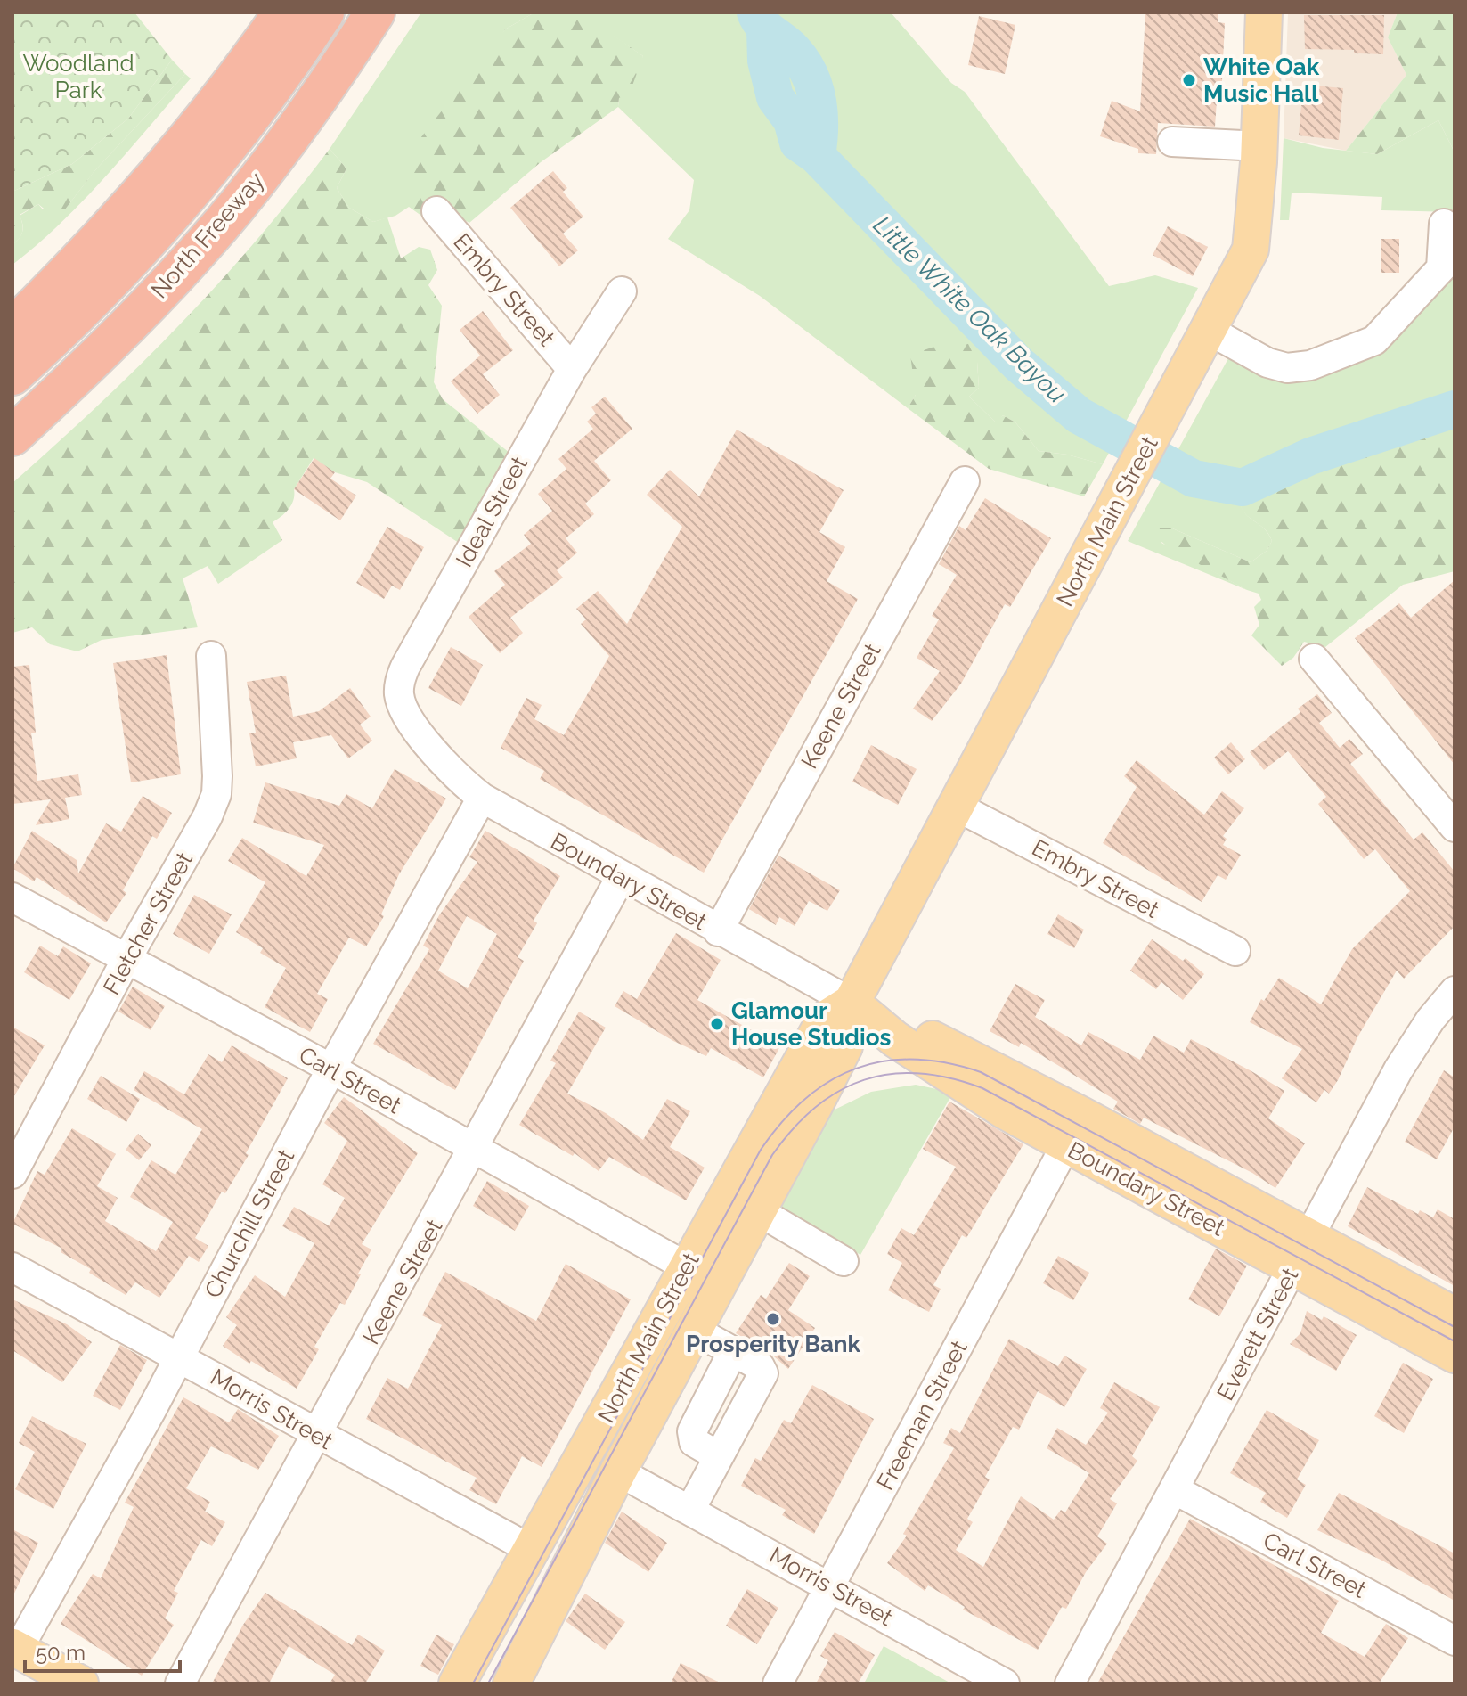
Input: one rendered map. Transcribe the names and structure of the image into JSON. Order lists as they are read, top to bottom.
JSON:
{
  "streets": {
    "highway": ["North Freeway"],
    "main road": ["North Main Street", "Boundary Street"],
    "street": [
      "Embry Street",
      "Ideal Street",
      "Keene Street",
      "Fletcher Street",
      "Carl Street",
      "Churchill Street",
      "Everett Street",
      "Morris Street",
      "Freeman Street"
    ]
  },
  "crossings": [
    ["Embry Street", "Ideal Street"],
    ["Embry Street", "North Main Street"],
    ["Ideal Street", "Boundary Street"],
    ["North Main Street", "Boundary Street"],
    ["North Main Street", "Carl Street"],
    ["North Main Street", "Morris Street"],
    ["Keene Street", "Boundary Street"],
    ["Keene Street", "Carl Street"],
    ["Keene Street", "Morris Street"],
    ["Boundary Street", "Churchill Street"],
    ["Boundary Street", "Everett Street"],
    ["Boundary Street", "Freeman Street"],
    ["Fletcher Street", "Carl Street"],
    ["Carl Street", "Churchill Street"],
    ["Carl Street", "Everett Street"],
    ["Churchill Street", "Morris Street"],
    ["Morris Street", "Freeman Street"]
  ],
  "water": ["Little White Oak Bayou"],
  "parks": ["Woodland Park"],
  "places": ["White Oak Music Hall", "Glamour House Studios", "Prosperity Bank"],
  "scale_bar": "50 m"
}
